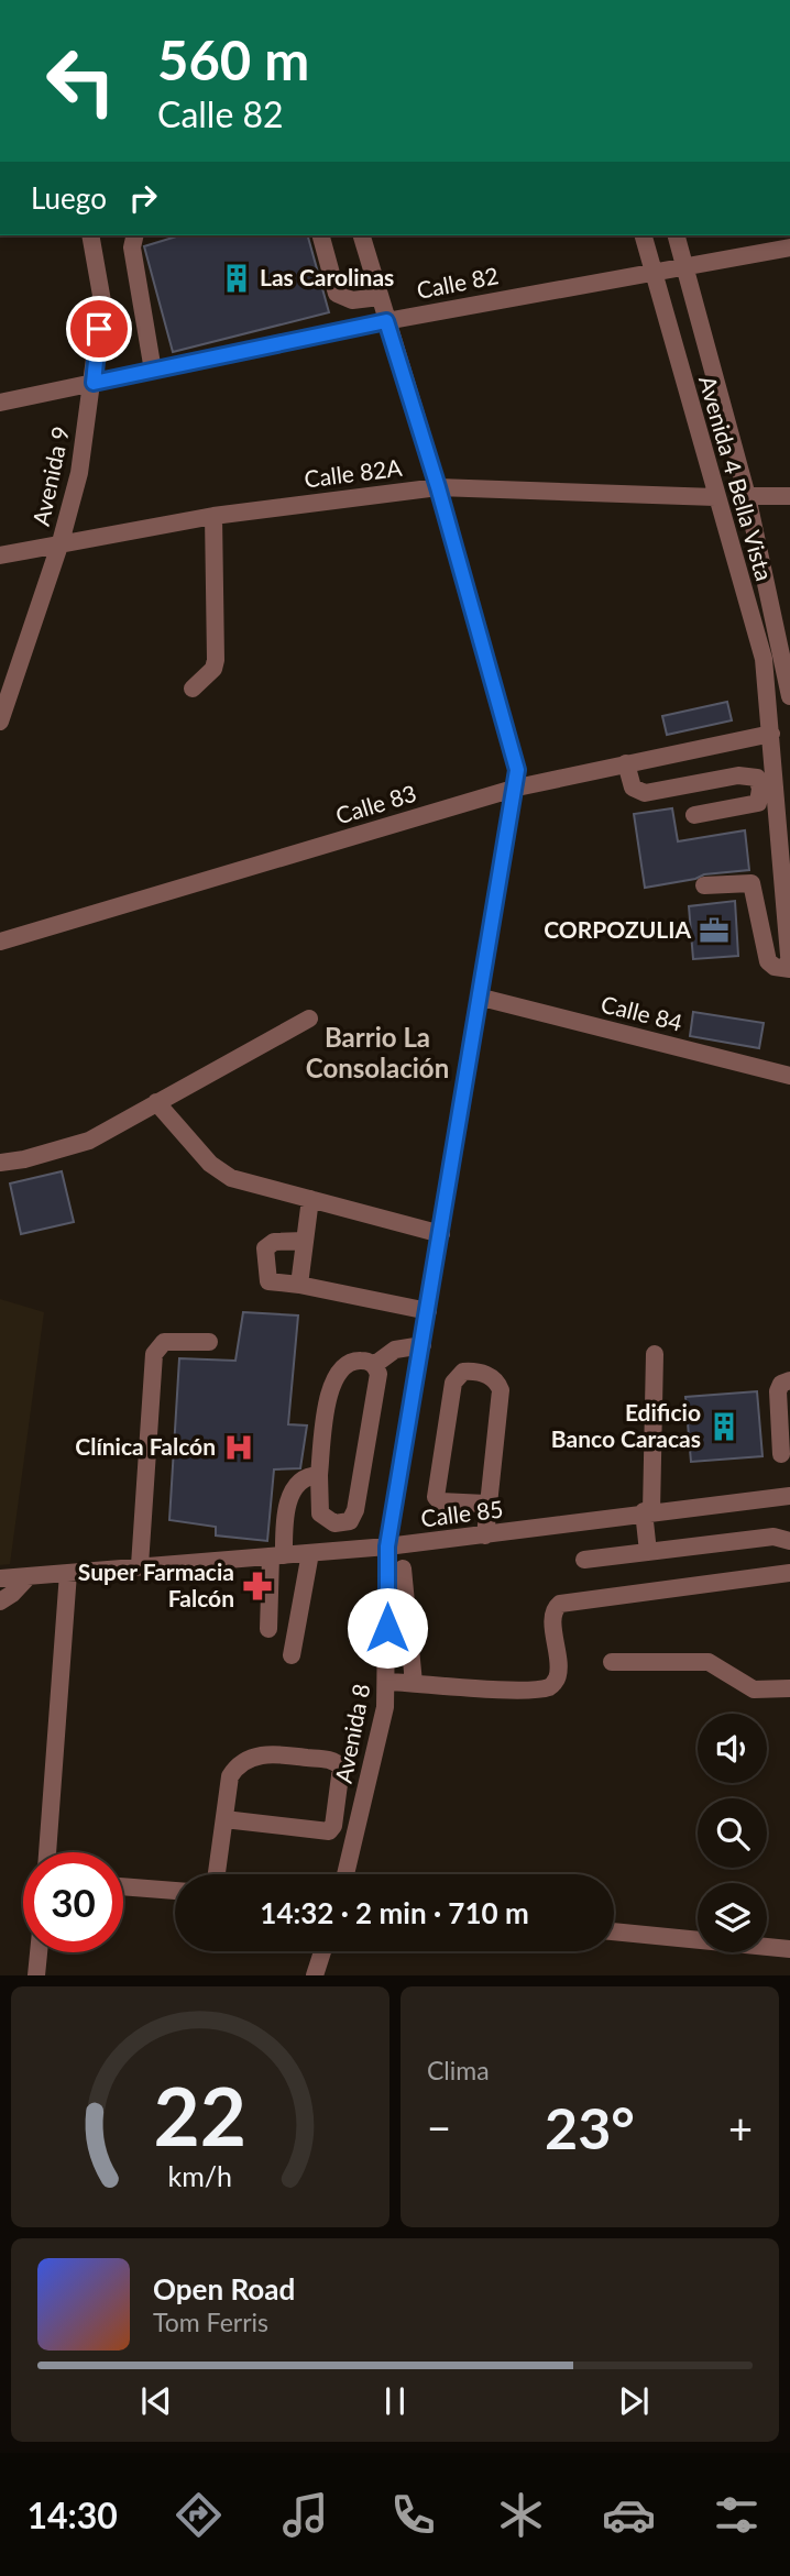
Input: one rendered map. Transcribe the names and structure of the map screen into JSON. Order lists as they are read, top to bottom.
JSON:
{
  "streets": {
    "street": [
      "Calle 82",
      "Calle 82A",
      "Avenida 9",
      "Avenida 4 Bella Vista",
      "Calle 83",
      "Calle 84",
      "Calle 85",
      "Avenida 8"
    ]
  },
  "crossings": [
    ["Calle 82", "Avenida 9"],
    ["Calle 82", "Avenida 4 Bella Vista"],
    ["Calle 82", "Avenida 8"],
    ["Calle 82A", "Avenida 9"],
    ["Calle 82A", "Avenida 4 Bella Vista"],
    ["Calle 82A", "Avenida 8"],
    ["Avenida 4 Bella Vista", "Calle 83"],
    ["Calle 83", "Avenida 8"],
    ["Calle 84", "Avenida 8"],
    ["Calle 85", "Avenida 8"]
  ],
  "districts": ["Barrio La Consolación"],
  "places": {
    "building": ["Las Carolinas", "Edificio Banco Caracas"],
    "office": ["CORPOZULIA"],
    "hospital": ["Clínica Falcón"],
    "pharmacy": ["Super Farmacia Falcón"]
  },
  "page": {
    "turn": ["560 m", "Calle 82"],
    "then": "Luego",
    "limit": "30",
    "trip": "14:32 · 2 min · 710 m",
    "tile": "Clima",
    "heat": ["−", "23°", "+"],
    "song": ["Open Road", "Tom Ferris"],
    "tabs": "14:30",
    "gauge": ["22", "km/h"]
  }
}
